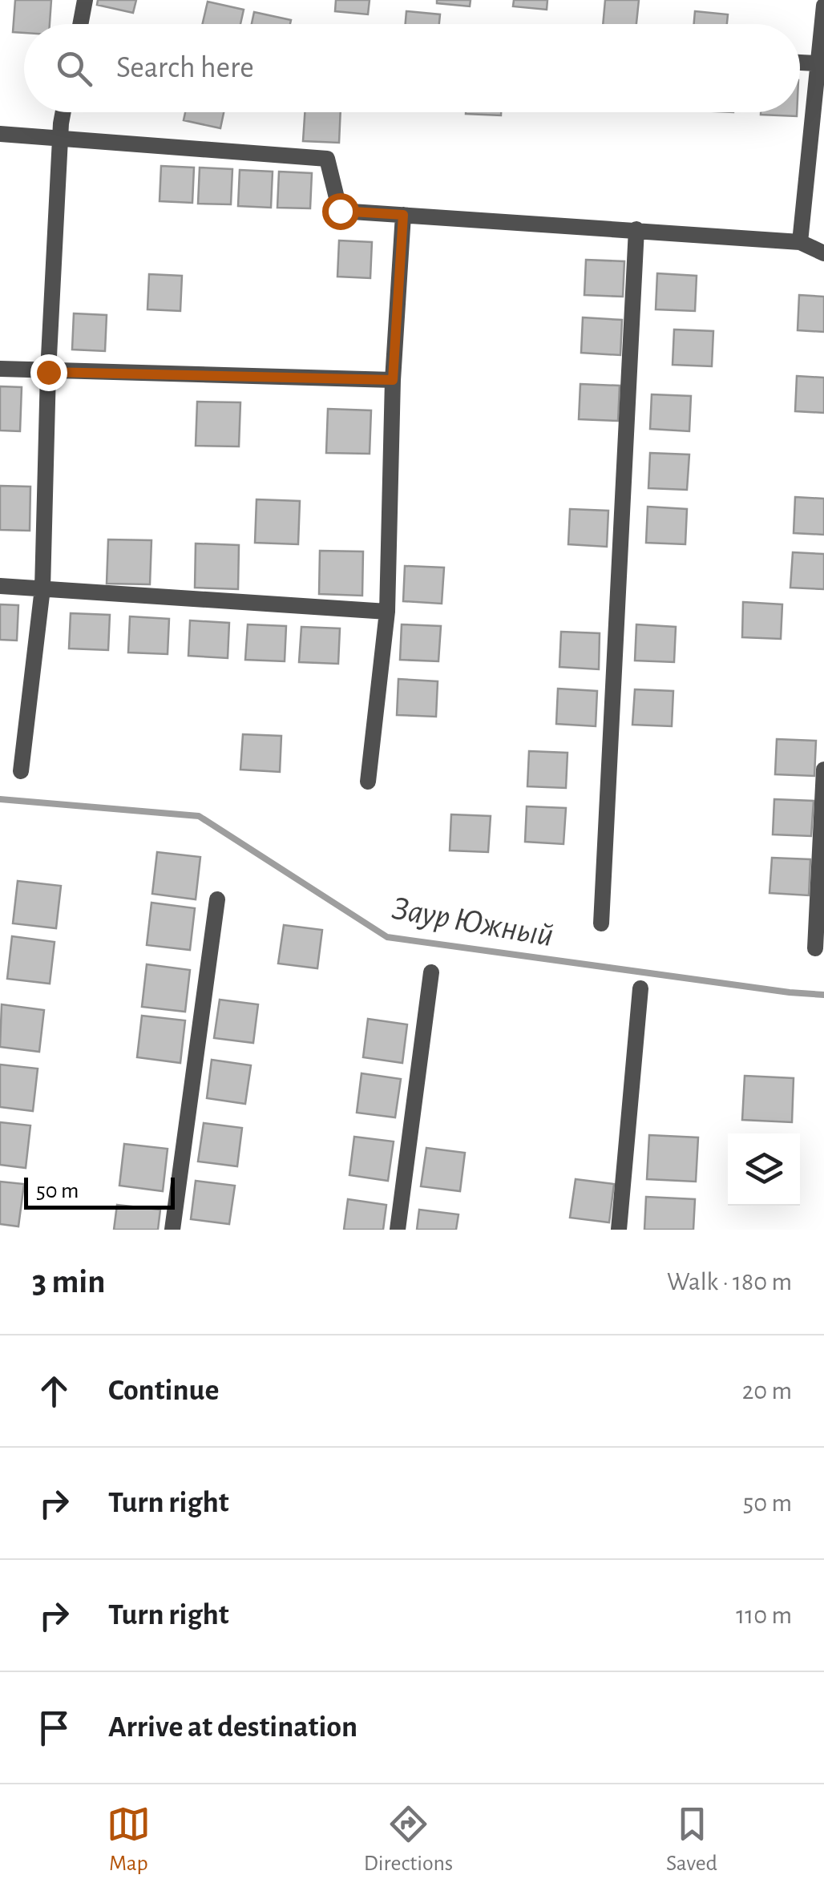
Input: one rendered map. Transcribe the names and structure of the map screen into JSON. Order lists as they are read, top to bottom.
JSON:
{
  "water": ["Заур Южный"],
  "scale_bar": "50 m",
  "page": {
    "search": "Search here",
    "scale": "50 m",
    "heading": ["3 min", "Walk · 180 m"],
    "list": [
      ["Continue", "20 m"],
      ["Turn right", "50 m"],
      ["Turn right", "110 m"],
      "Arrive at destination"
    ],
    "nav": ["Map", "Directions", "Saved"]
  }
}
